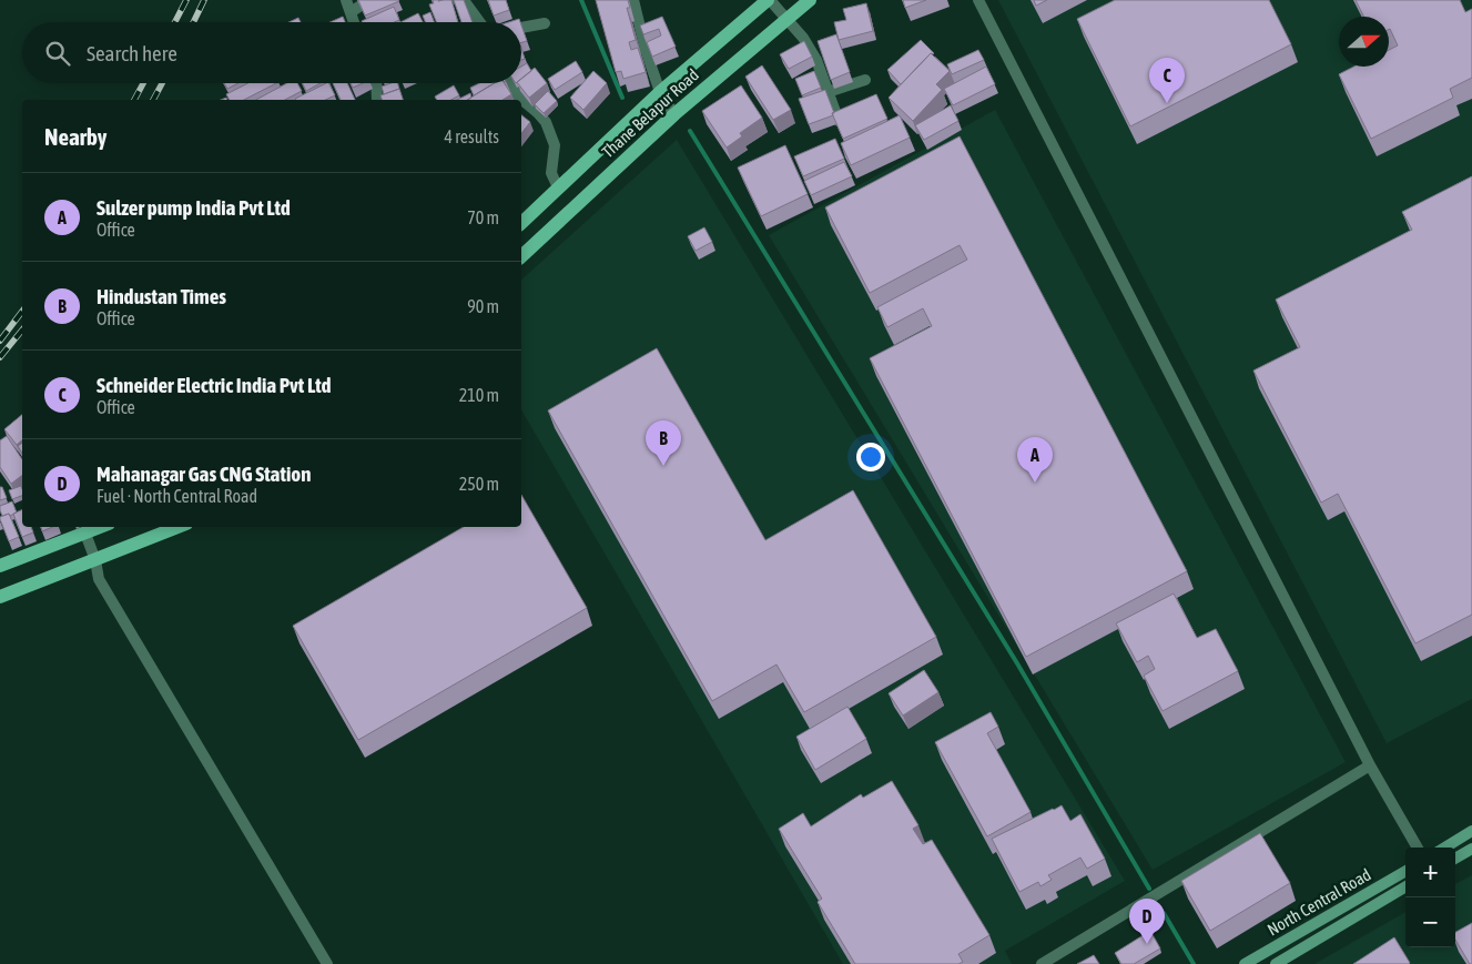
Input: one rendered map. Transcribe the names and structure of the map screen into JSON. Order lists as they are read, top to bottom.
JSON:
{
  "streets": {
    "main road": ["Thane Belapur Road", "North Central Road"]
  },
  "north": "right",
  "page": {
    "search": "Search here",
    "pins": [
      "C",
      "B",
      "A",
      "D"
    ],
    "heading": ["Nearby", "4 results"],
    "list": [
      {
        "mark": "A",
        "name": "Sulzer pump India Pvt Ltd",
        "note": "Office",
        "value": "70 m"
      },
      {
        "mark": "B",
        "name": "Hindustan Times",
        "note": "Office",
        "value": "90 m"
      },
      {
        "mark": "C",
        "name": "Schneider Electric India Pvt Ltd",
        "note": "Office",
        "value": "210 m"
      },
      {
        "mark": "D",
        "name": "Mahanagar Gas CNG Station",
        "note": "Fuel · North Central Road",
        "value": "250 m"
      }
    ],
    "map_buttons": ["+", "−"]
  }
}
